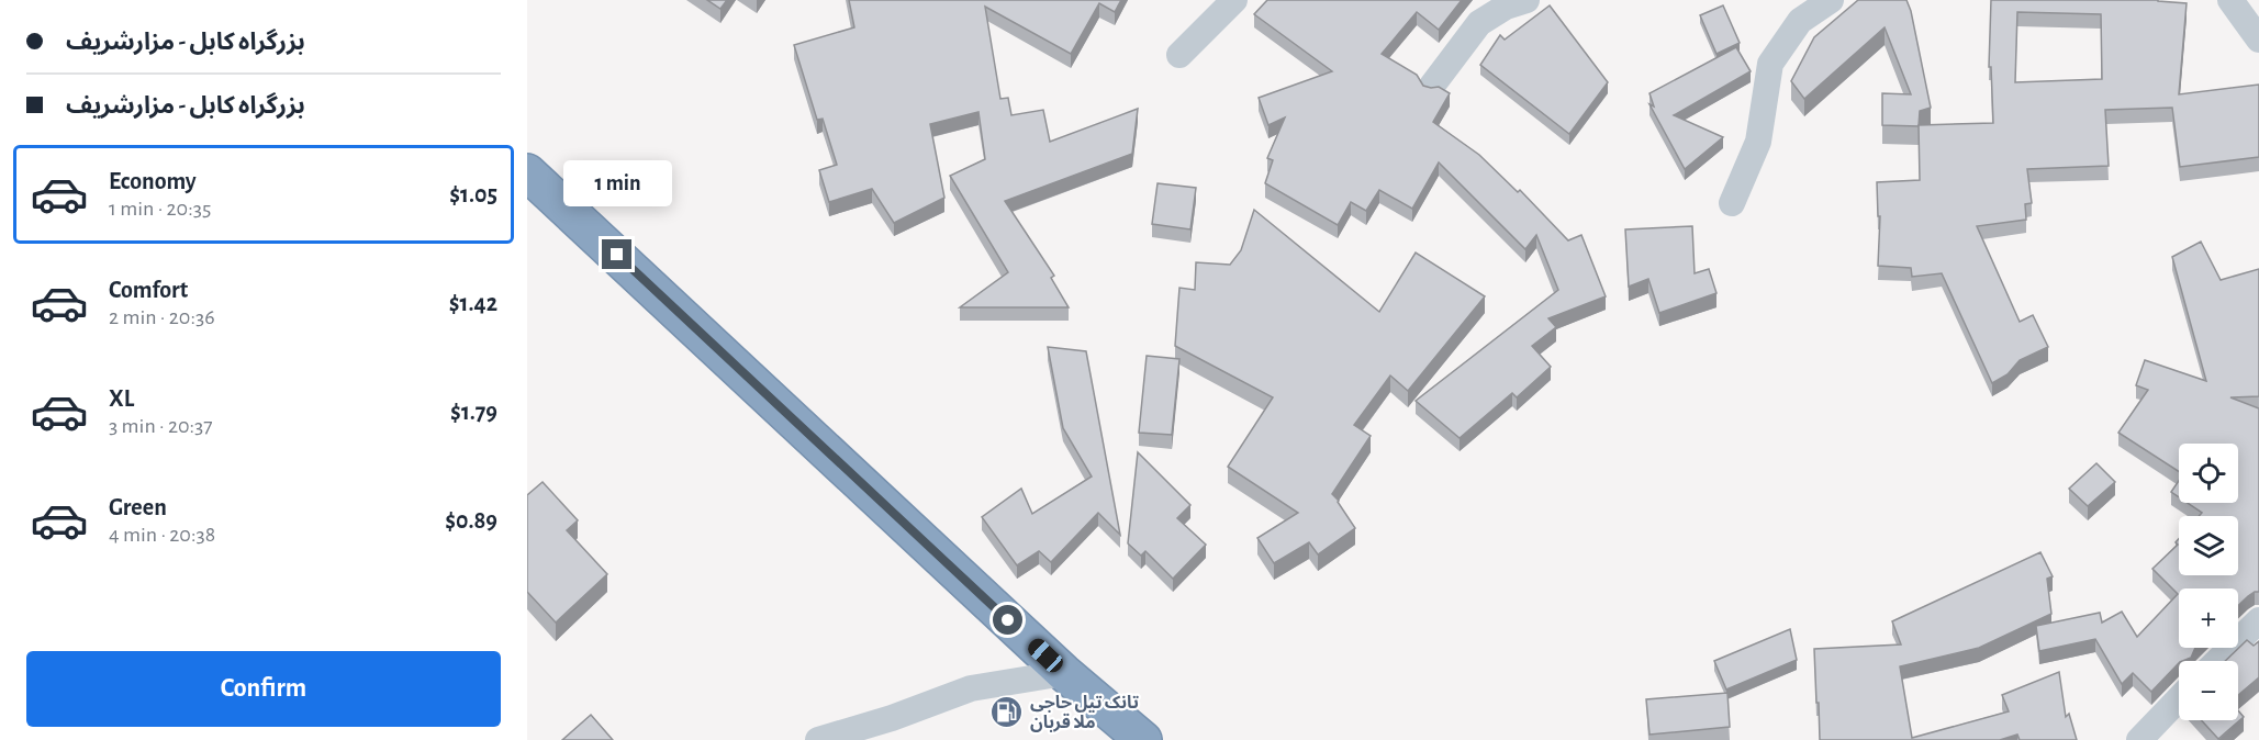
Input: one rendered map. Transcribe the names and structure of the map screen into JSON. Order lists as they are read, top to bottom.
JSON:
{
  "places": {
    "fuel station": ["تانک تیل حاجی ملا قربان"]
  },
  "page": {
    "banner": ["بزرگراه کابل - مزارشریف", "بزرگراه کابل - مزارشریف"],
    "list": [
      {
        "name": "Economy",
        "note": "1 min · 20:35",
        "value": "$1.05"
      },
      {
        "name": "Comfort",
        "note": "2 min · 20:36",
        "value": "$1.42"
      },
      {
        "name": "XL",
        "note": "3 min · 20:37",
        "value": "$1.79"
      },
      {
        "name": "Green",
        "note": "4 min · 20:38",
        "value": "$0.89"
      }
    ],
    "bubble": "1 min",
    "map_buttons": ["+", "−"],
    "buttons": "Confirm"
  }
}
